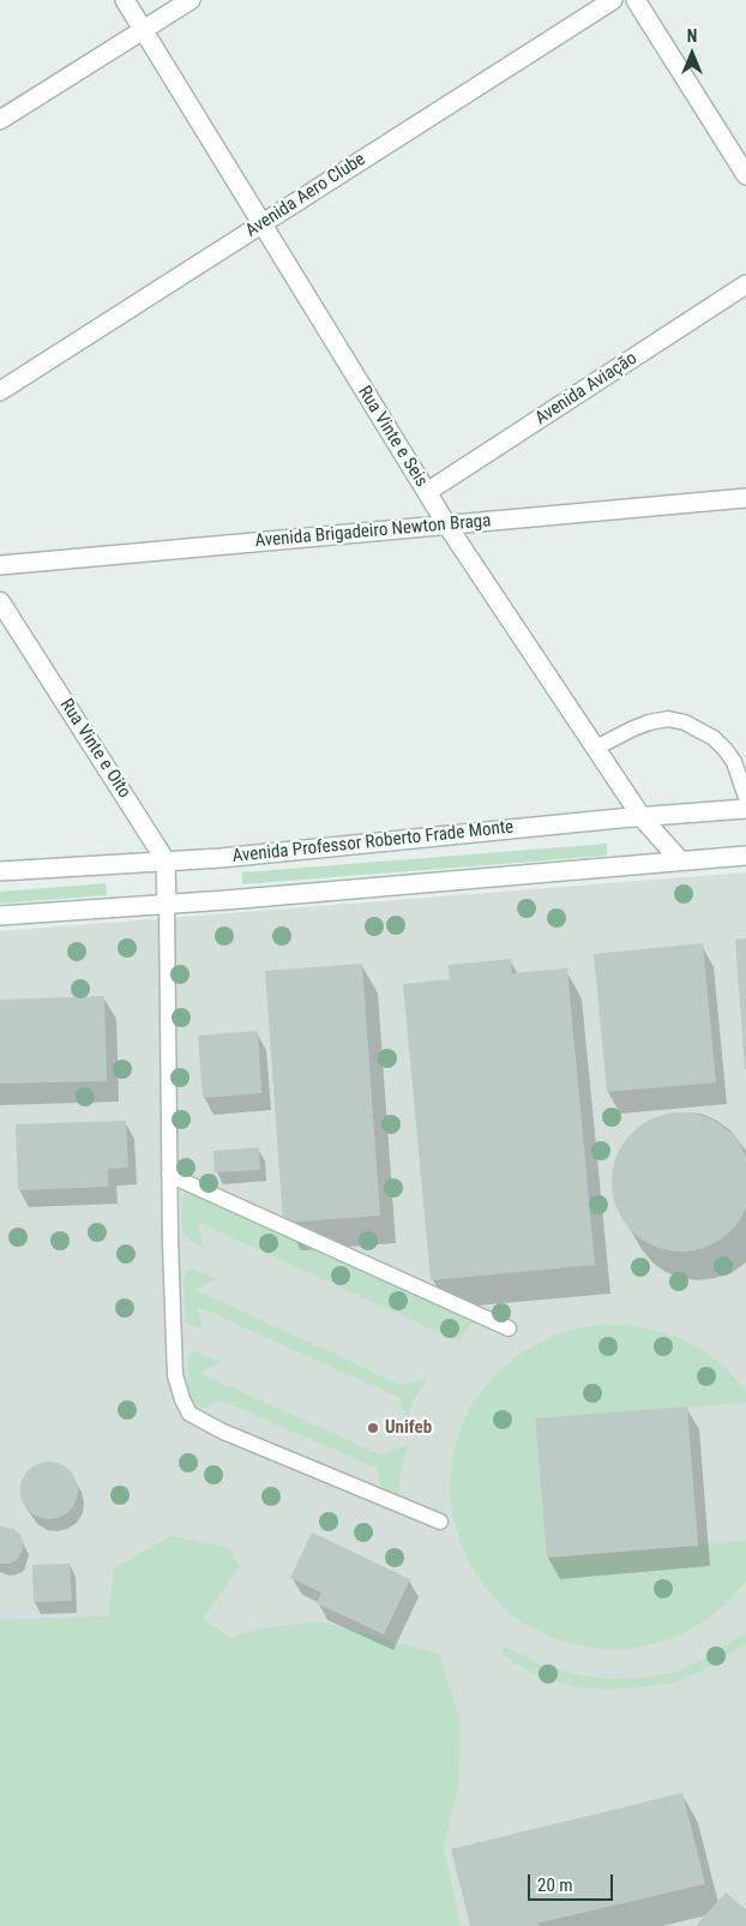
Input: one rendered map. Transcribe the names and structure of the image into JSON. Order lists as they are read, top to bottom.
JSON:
{
  "streets": {
    "street": [
      "Avenida Aero Clube",
      "Avenida Aviação",
      "Rua Vinte e Seis",
      "Avenida Brigadeiro Newton Braga",
      "Rua Vinte e Oito",
      "Avenida Professor Roberto Frade Monte"
    ]
  },
  "crossings": [
    ["Avenida Aero Clube", "Rua Vinte e Seis"],
    ["Avenida Aviação", "Rua Vinte e Seis"],
    ["Rua Vinte e Seis", "Avenida Brigadeiro Newton Braga"],
    ["Rua Vinte e Seis", "Avenida Professor Roberto Frade Monte"],
    ["Rua Vinte e Oito", "Avenida Professor Roberto Frade Monte"]
  ],
  "places": ["Unifeb"],
  "scale_bar": "20 m",
  "north": "top"
}
